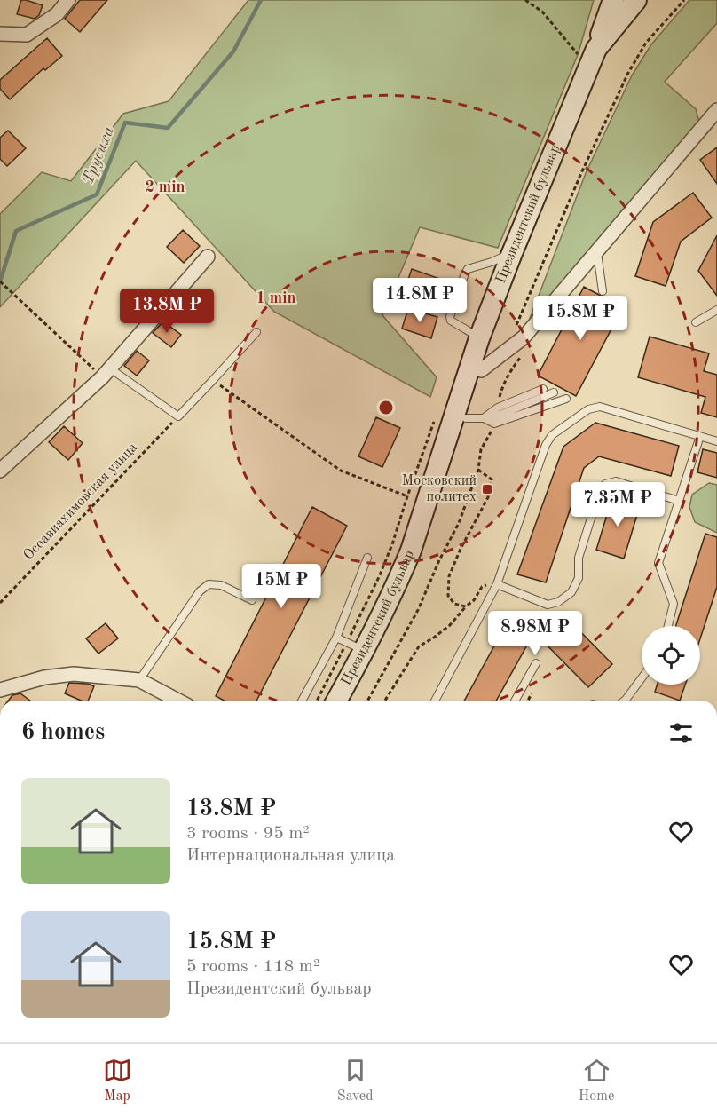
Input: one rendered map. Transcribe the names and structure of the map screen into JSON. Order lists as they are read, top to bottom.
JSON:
{
  "streets": {
    "main road": ["Президентский бульвар"],
    "path": ["Осоавиахимовская улица"]
  },
  "water": ["Трусиха"],
  "places": {
    "transit": ["Московский политех"]
  },
  "page": {
    "price": [
      "14.8M ₽",
      "13.8M ₽",
      "15.8M ₽",
      "7.35M ₽",
      "15M ₽",
      "8.98M ₽"
    ],
    "heading": "6 homes",
    "list": [
      {
        "name": "13.8M ₽",
        "note": "3 rooms · 95 m² · Интернациональная улица"
      },
      {
        "name": "15.8M ₽",
        "note": "5 rooms · 118 m² · Президентский бульвар"
      }
    ],
    "tabs": ["Map", "Saved", "Home"]
  },
  "rings": ["2 min", "1 min"]
}
